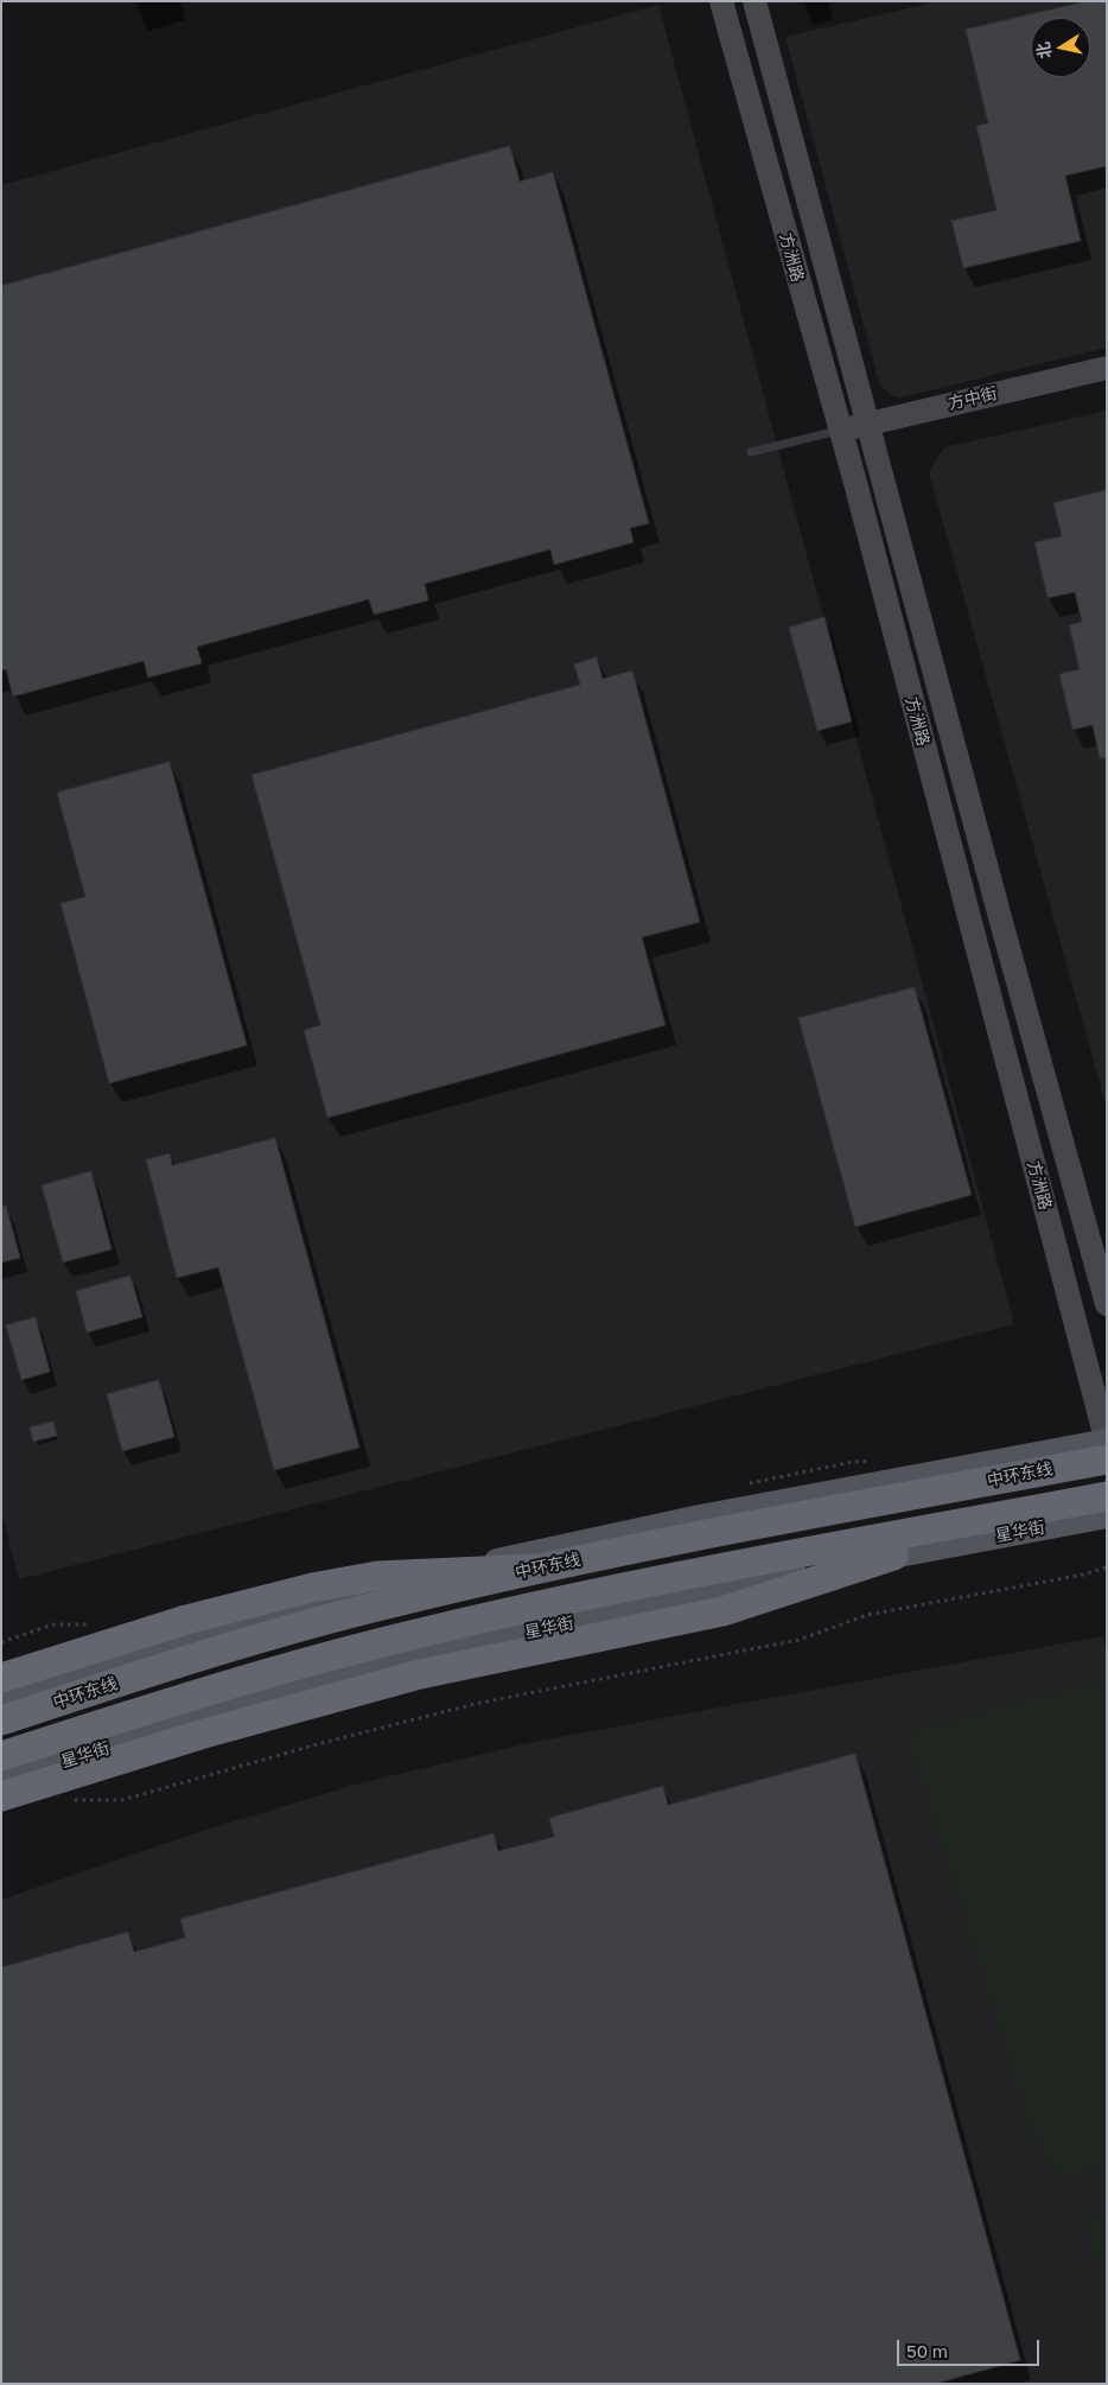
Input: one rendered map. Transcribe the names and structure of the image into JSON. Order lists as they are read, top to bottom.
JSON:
{
  "streets": {
    "highway": ["中环东线"],
    "main road": ["方洲路", "方中街", "星华街"]
  },
  "crossings": [
    ["方洲路", "方中街"]
  ],
  "scale_bar": "50 m",
  "north": "left"
}
